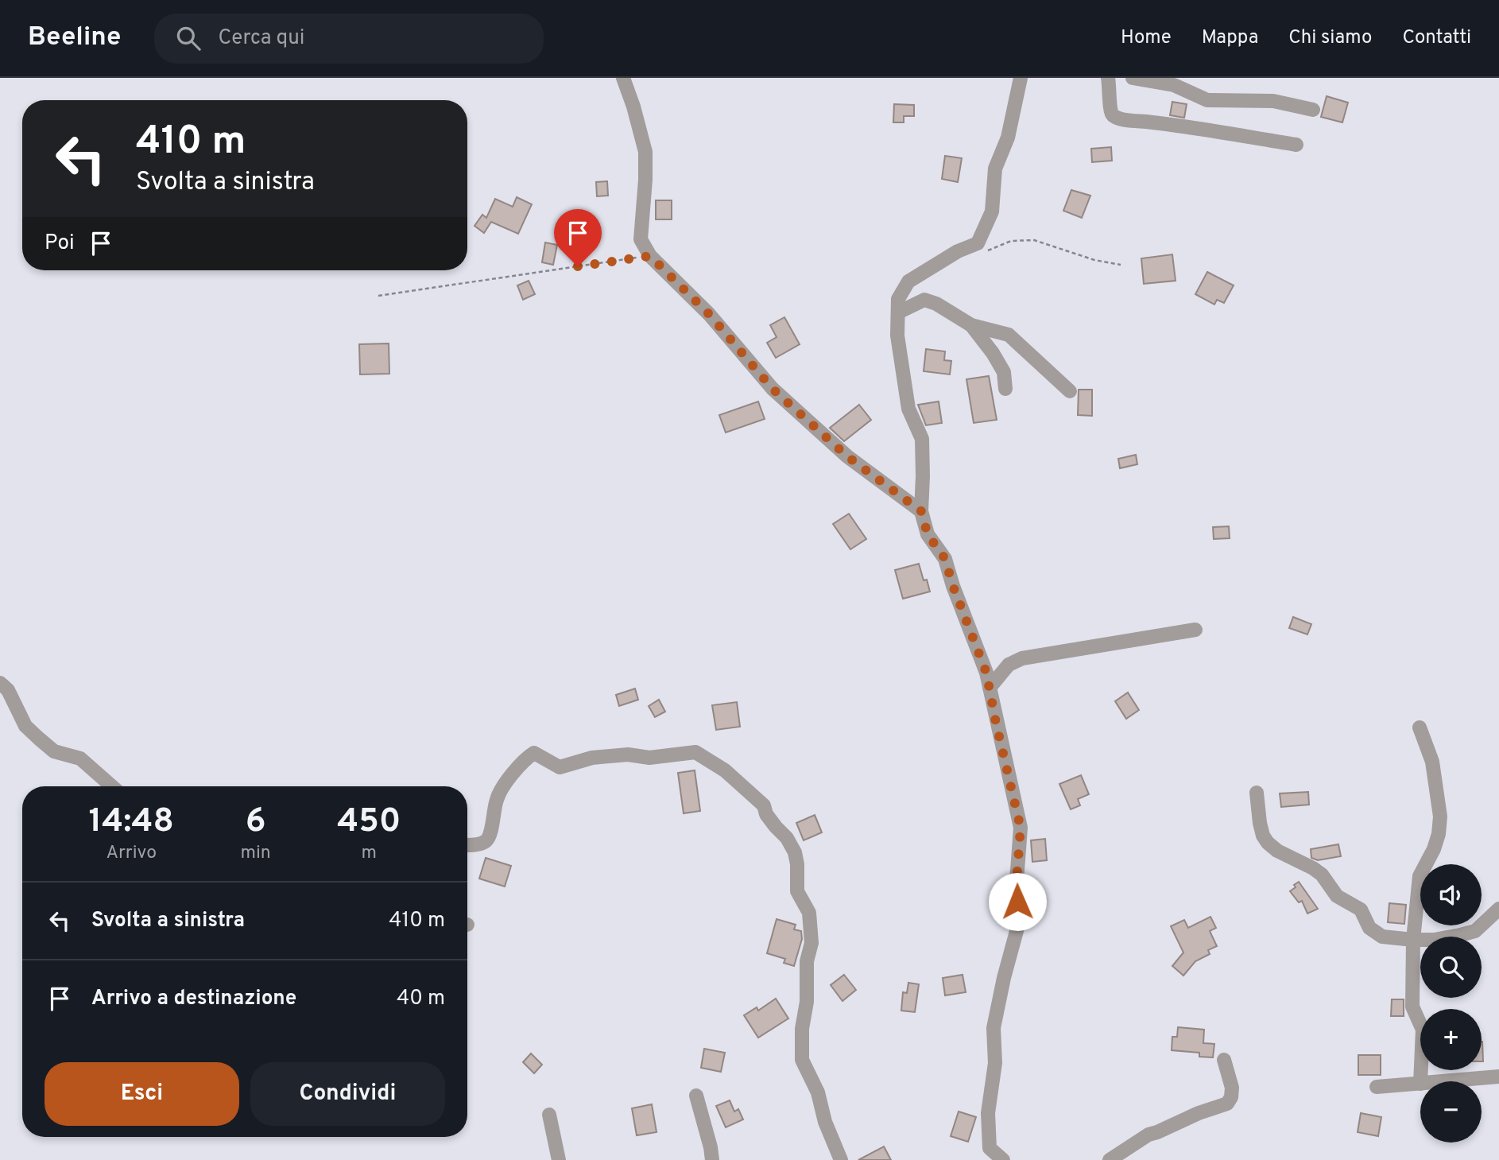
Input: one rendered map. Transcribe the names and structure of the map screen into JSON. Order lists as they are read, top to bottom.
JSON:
{
  "page": {
    "header": "Beeline",
    "search": "Cerca qui",
    "nav": [
      "Home",
      "Mappa",
      "Chi siamo",
      "Contatti"
    ],
    "turn": ["410 m", "Svolta a sinistra"],
    "then": "Poi",
    "eta": [
      "14:48",
      "Arrivo",
      "6",
      "min",
      "450",
      "m"
    ],
    "map_buttons": ["+", "−"],
    "list": [
      {
        "name": "Svolta a sinistra",
        "value": "410 m"
      },
      {
        "name": "Arrivo a destinazione",
        "value": "40 m"
      }
    ],
    "buttons": ["Esci", "Condividi"]
  }
}
